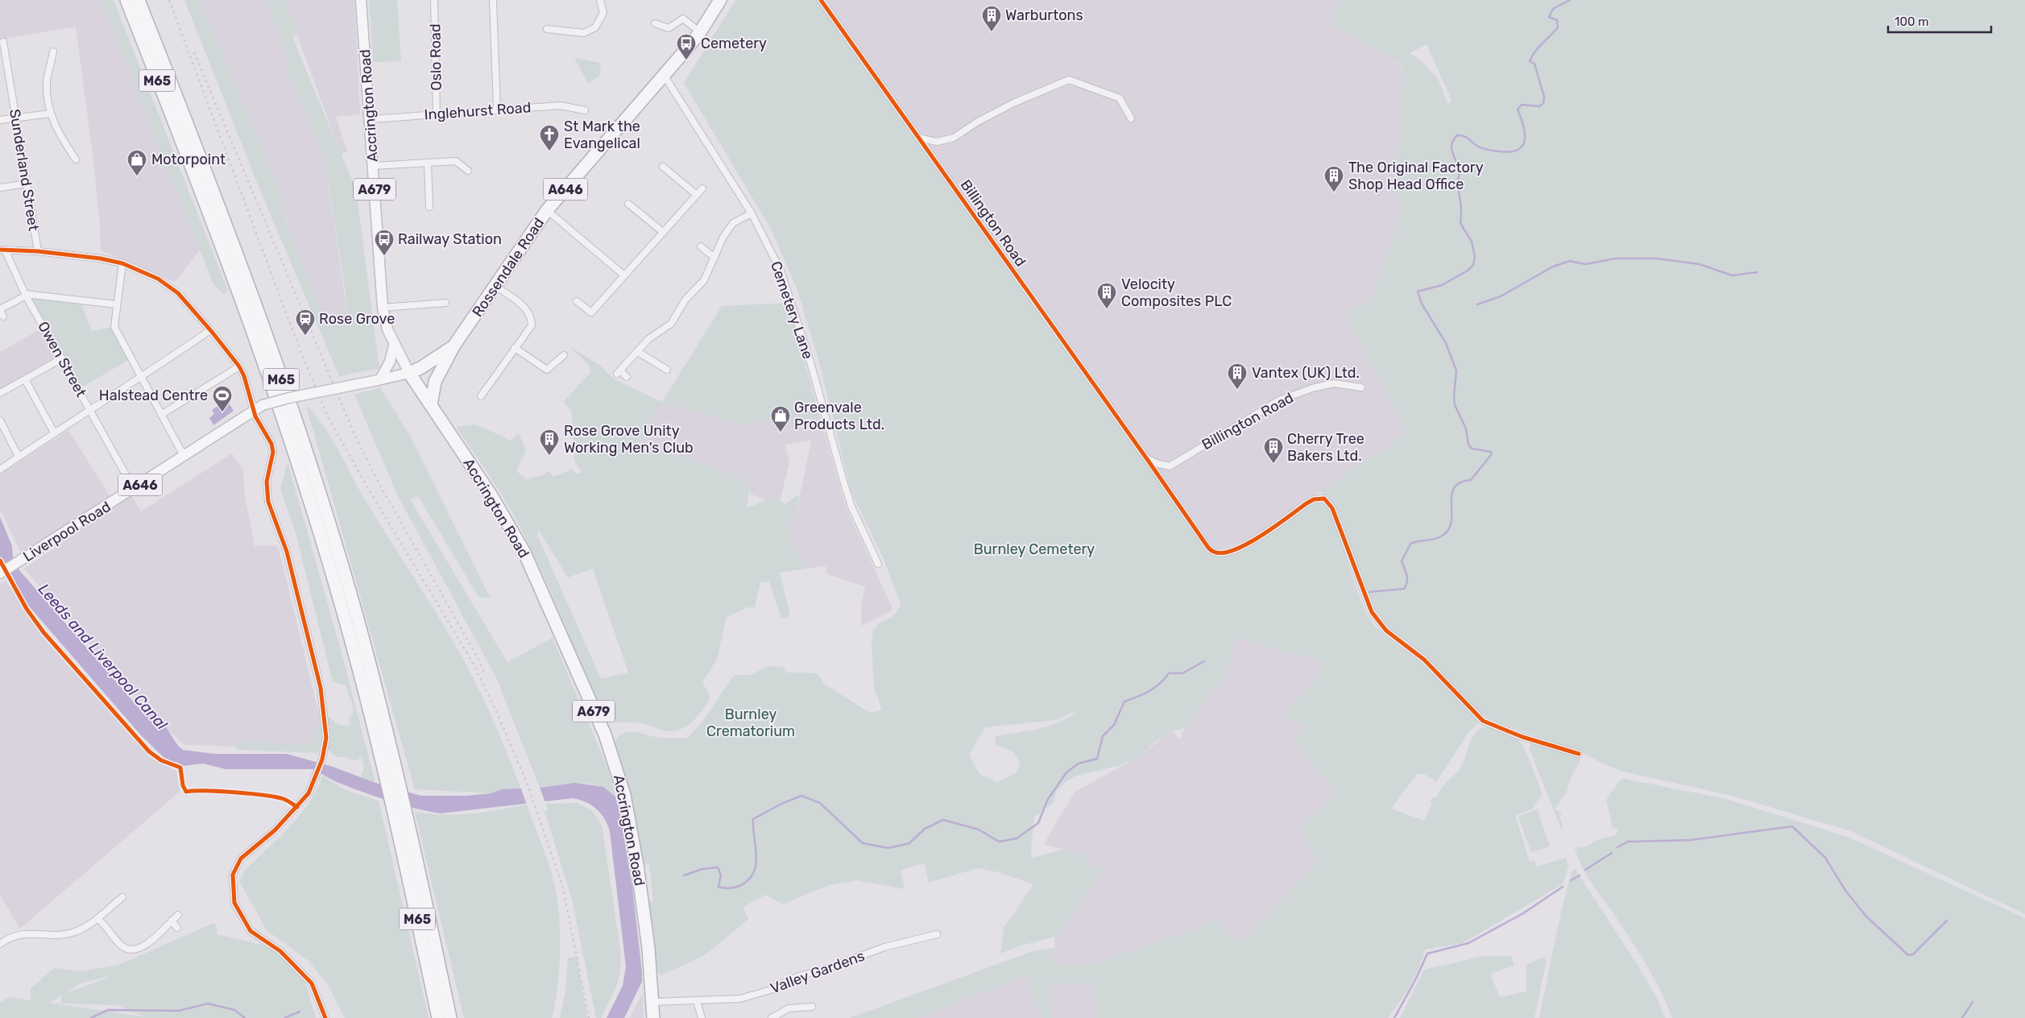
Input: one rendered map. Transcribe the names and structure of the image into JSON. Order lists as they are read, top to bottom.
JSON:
{
  "streets": {
    "highway": [
      "M65",
      "Accrington Road",
      "A679",
      "A646",
      "Rossendale Road"
    ],
    "main road": ["Liverpool Road"],
    "street": [
      "Oslo Road",
      "Inglehurst Road",
      "Sunderland Street",
      "Billington Road",
      "Cemetery Lane",
      "Owen Street",
      "Valley Gardens"
    ]
  },
  "crossings": [
    ["Oslo Road", "Inglehurst Road"],
    ["Accrington Road", "Inglehurst Road"],
    ["Accrington Road", "A646"],
    ["Accrington Road", "Rossendale Road"],
    ["Accrington Road", "Valley Gardens"],
    ["A646", "Rossendale Road"],
    ["A646", "Liverpool Road"],
    ["Rossendale Road", "Cemetery Lane"],
    ["Owen Street", "Liverpool Road"]
  ],
  "water": ["Leeds and Liverpool Canal"],
  "parks": ["Burnley Cemetery", "Burnley Crematorium"],
  "places": {
    "building": [
      "Warburtons",
      "The Original Factory Shop Head Office",
      "Velocity Composites PLC",
      "Vantex (UK) Ltd.",
      "Rose Grove Unity Working Men's Club",
      "Cherry Tree Bakers Ltd."
    ],
    "bus stop": ["Cemetery", "Railway Station"],
    "church": ["St Mark the Evangelical"],
    "shop": ["Motorpoint", "Greenvale Products Ltd."],
    "station": ["Rose Grove"],
    "sports": ["Halstead Centre"]
  },
  "scale_bar": "100 m"
}
